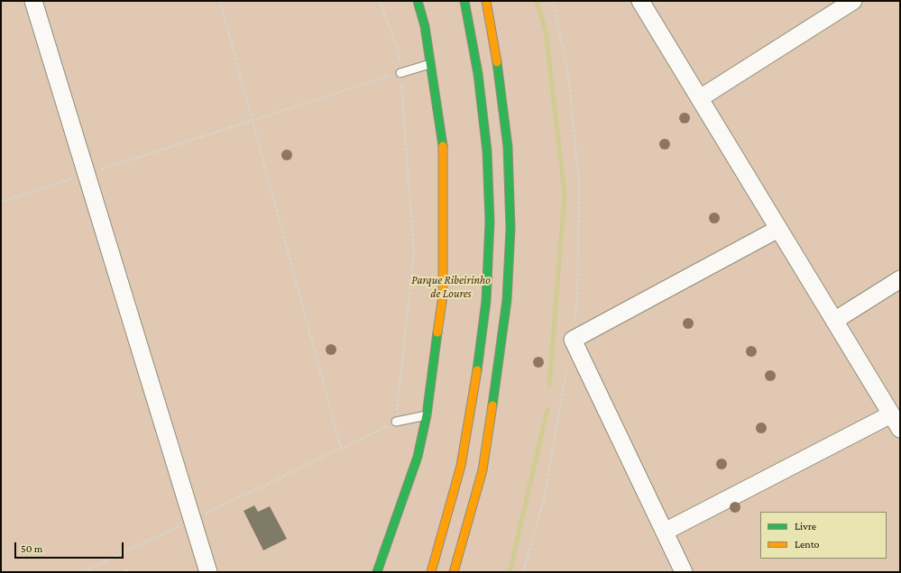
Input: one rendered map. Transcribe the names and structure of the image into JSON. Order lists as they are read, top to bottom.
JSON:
{
  "parks": ["Parque Ribeirinho de Loures"],
  "legend": ["Livre", "Lento"],
  "scale_bar": "50 m"
}
